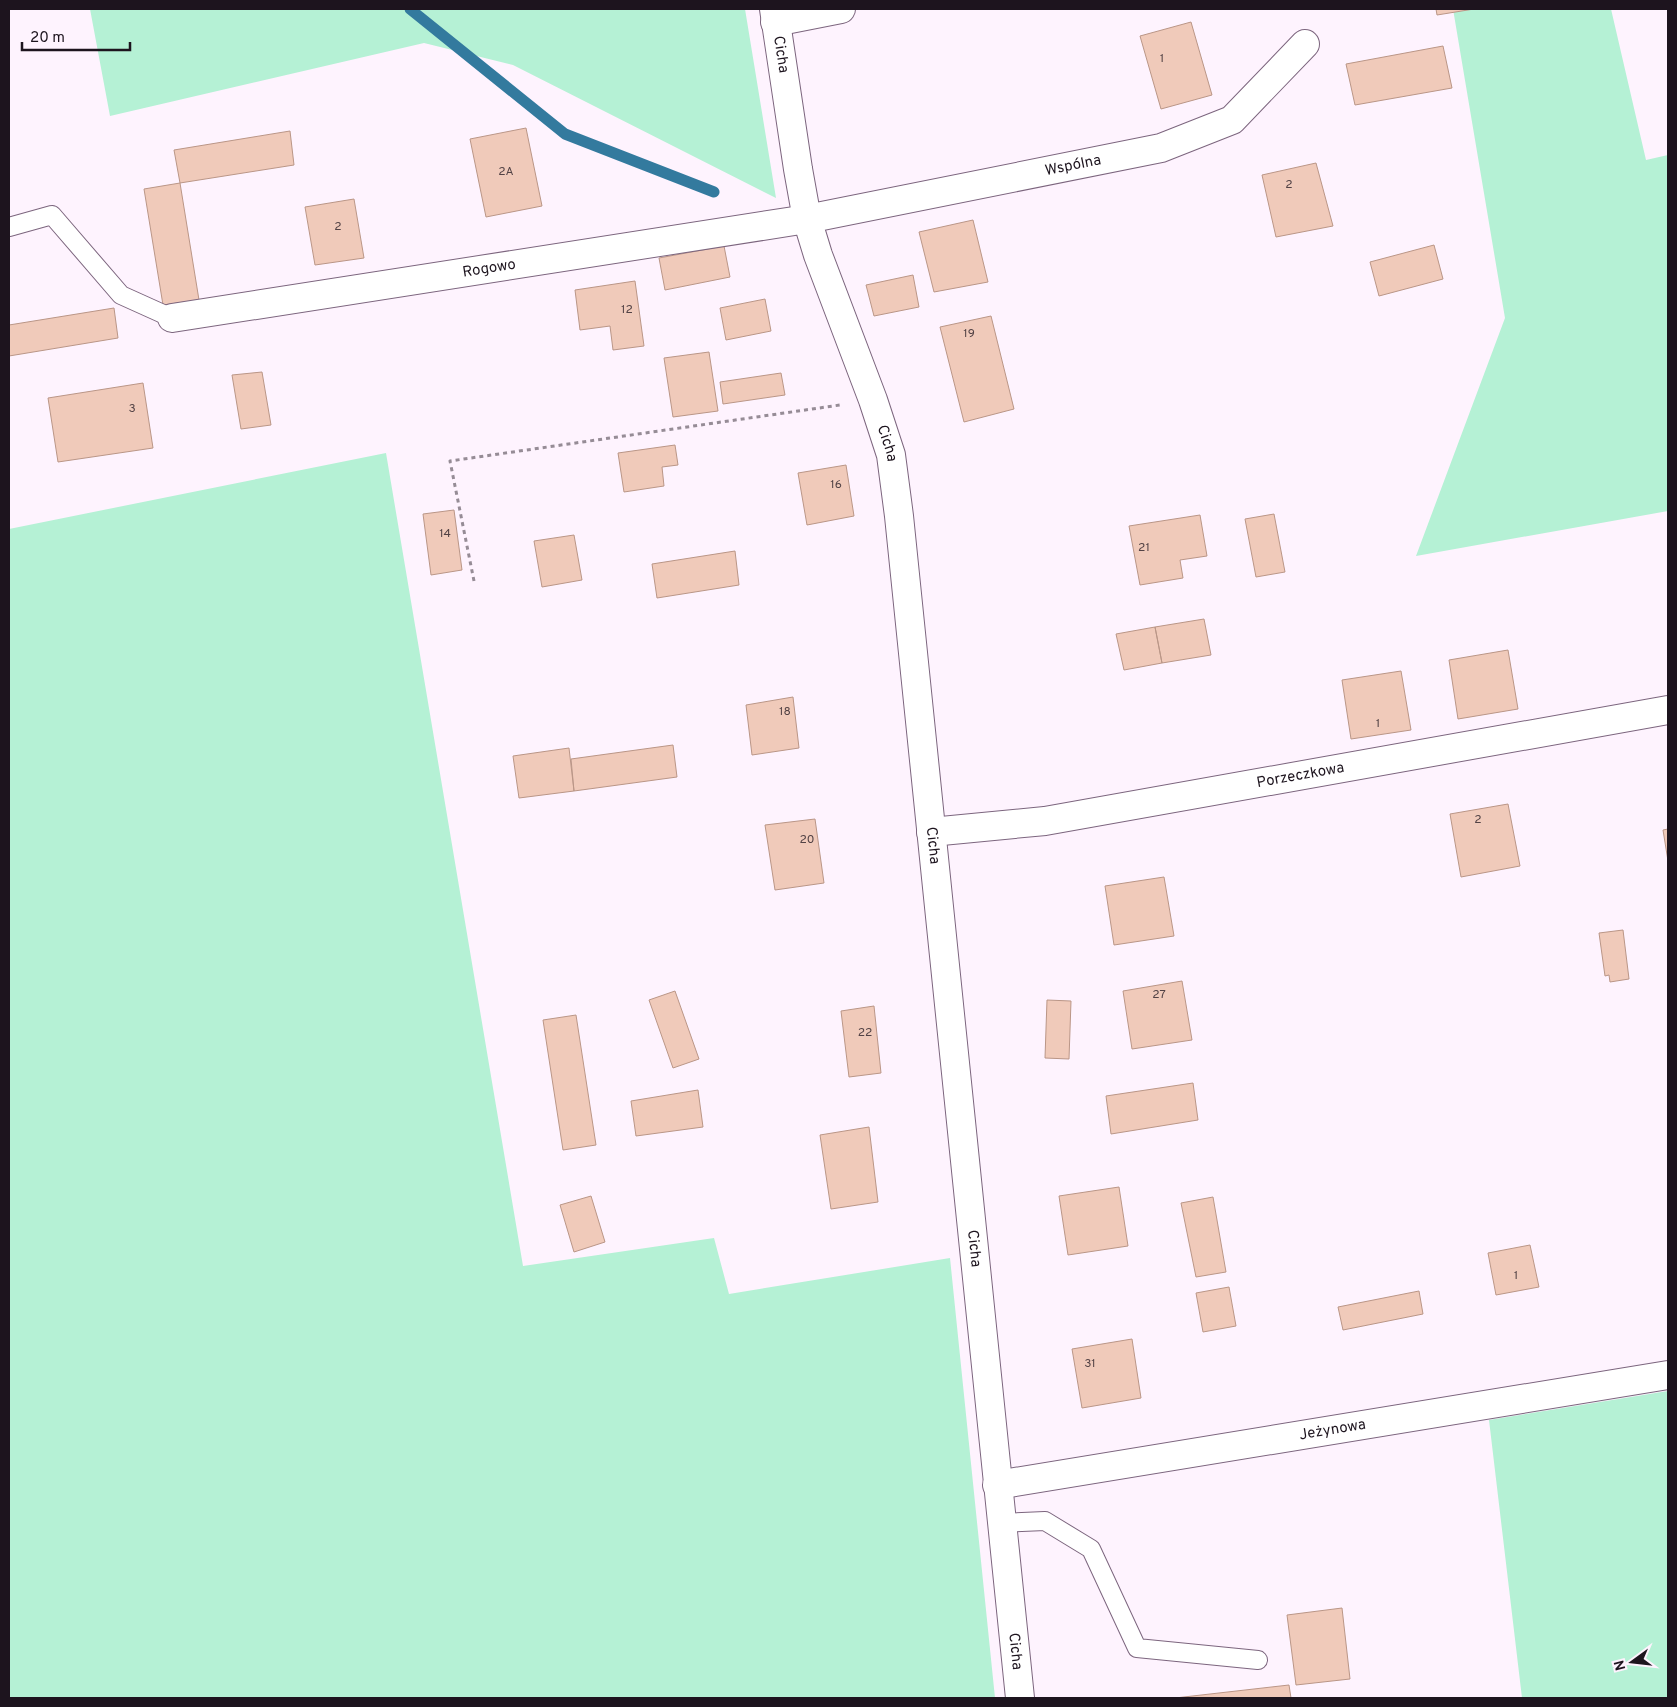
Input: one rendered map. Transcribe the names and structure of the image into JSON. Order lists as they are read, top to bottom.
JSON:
{
  "streets": {
    "street": [
      "Cicha",
      "Wspólna",
      "Rogowo",
      "Porzeczkowa",
      "Jeżynowa"
    ]
  },
  "crossings": [
    ["Cicha", "Wspólna"],
    ["Cicha", "Rogowo"],
    ["Cicha", "Porzeczkowa"],
    ["Cicha", "Jeżynowa"],
    ["Wspólna", "Rogowo"]
  ],
  "house_numbers": [
    "1",
    "2A",
    "2",
    "2",
    "12",
    "19",
    "3",
    "16",
    "14",
    "21",
    "18",
    "1",
    "2",
    "20",
    "27",
    "22",
    "1",
    "31"
  ],
  "scale_bar": "20 m",
  "north": "left"
}
